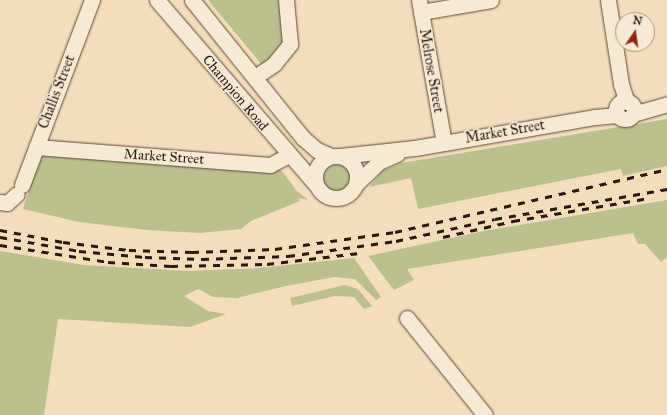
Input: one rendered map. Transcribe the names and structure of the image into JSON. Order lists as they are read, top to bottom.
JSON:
{
  "streets": {
    "street": [
      "Melrose Street",
      "Challis Street",
      "Champion Road",
      "Market Street"
    ]
  },
  "crossings": [
    ["Melrose Street", "Market Street"],
    ["Challis Street", "Market Street"],
    ["Champion Road", "Market Street"]
  ],
  "north": "top"
}
